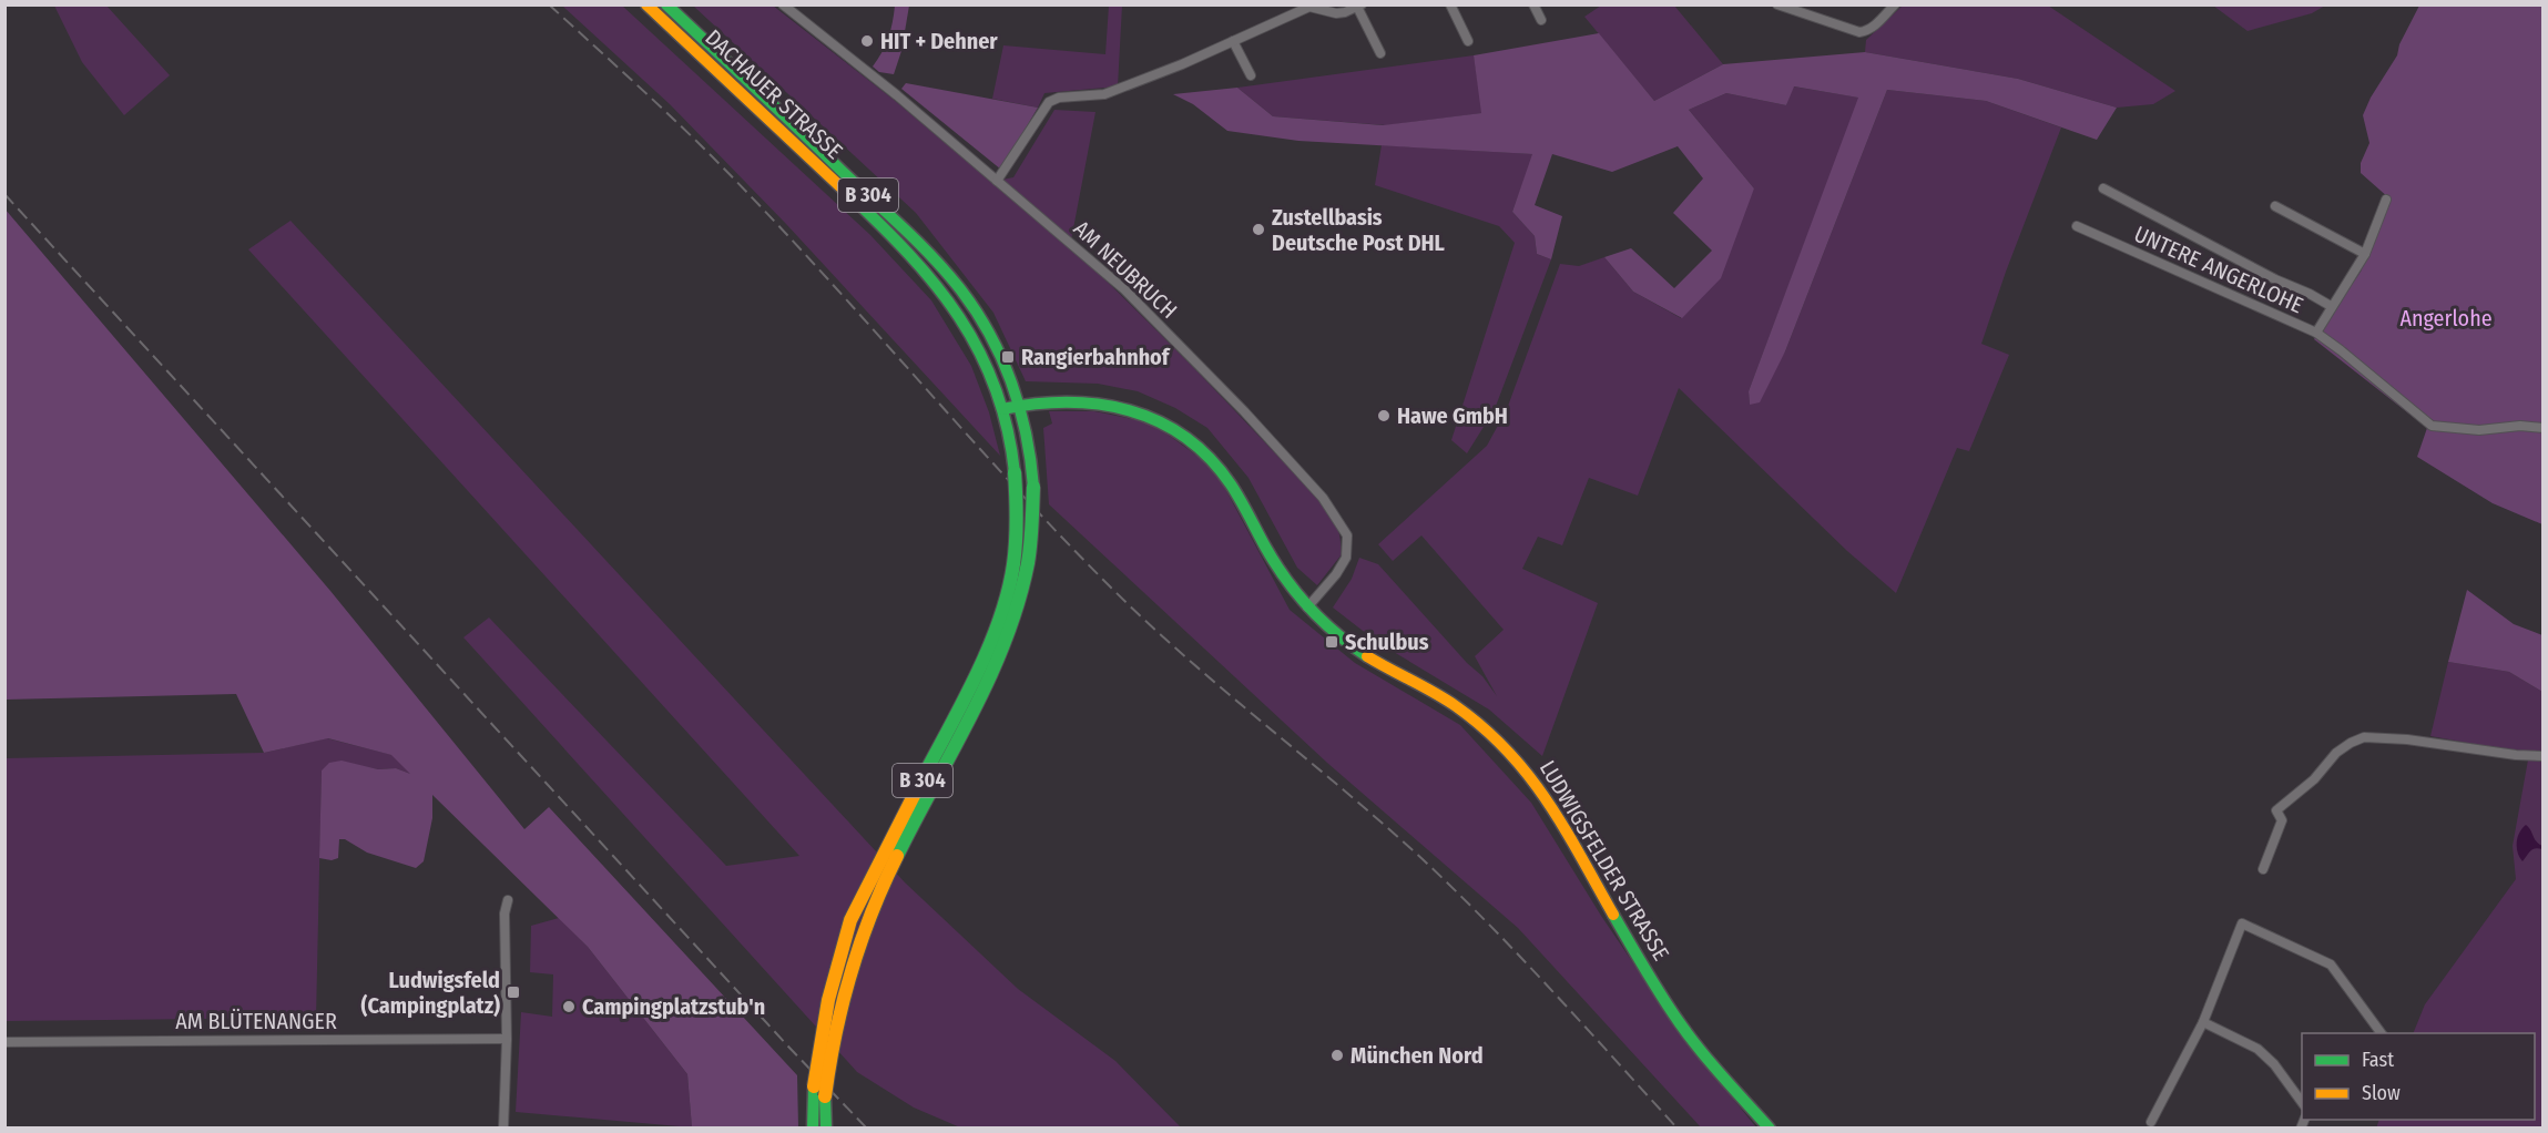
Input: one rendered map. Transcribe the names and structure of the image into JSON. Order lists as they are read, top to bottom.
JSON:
{
  "streets": {
    "main road": ["DACHAUER STRASSE", "B 304", "LUDWIGSFELDER STRASSE"],
    "street": ["AM NEUBRUCH", "UNTERE ANGERLOHE", "AM BLÜTENANGER"]
  },
  "crossings": [
    ["DACHAUER STRASSE", "LUDWIGSFELDER STRASSE"],
    ["AM NEUBRUCH", "LUDWIGSFELDER STRASSE"]
  ],
  "parks": ["Angerlohe"],
  "places": {
    "other": [
      "HIT + Dehner",
      "Zustellbasis Deutsche Post DHL",
      "Hawe GmbH",
      "Campingplatzstub'n",
      "München Nord"
    ],
    "transit": ["Rangierbahnhof", "Schulbus", "Ludwigsfeld (Campingplatz)"]
  },
  "legend": ["Fast", "Slow"]
}
